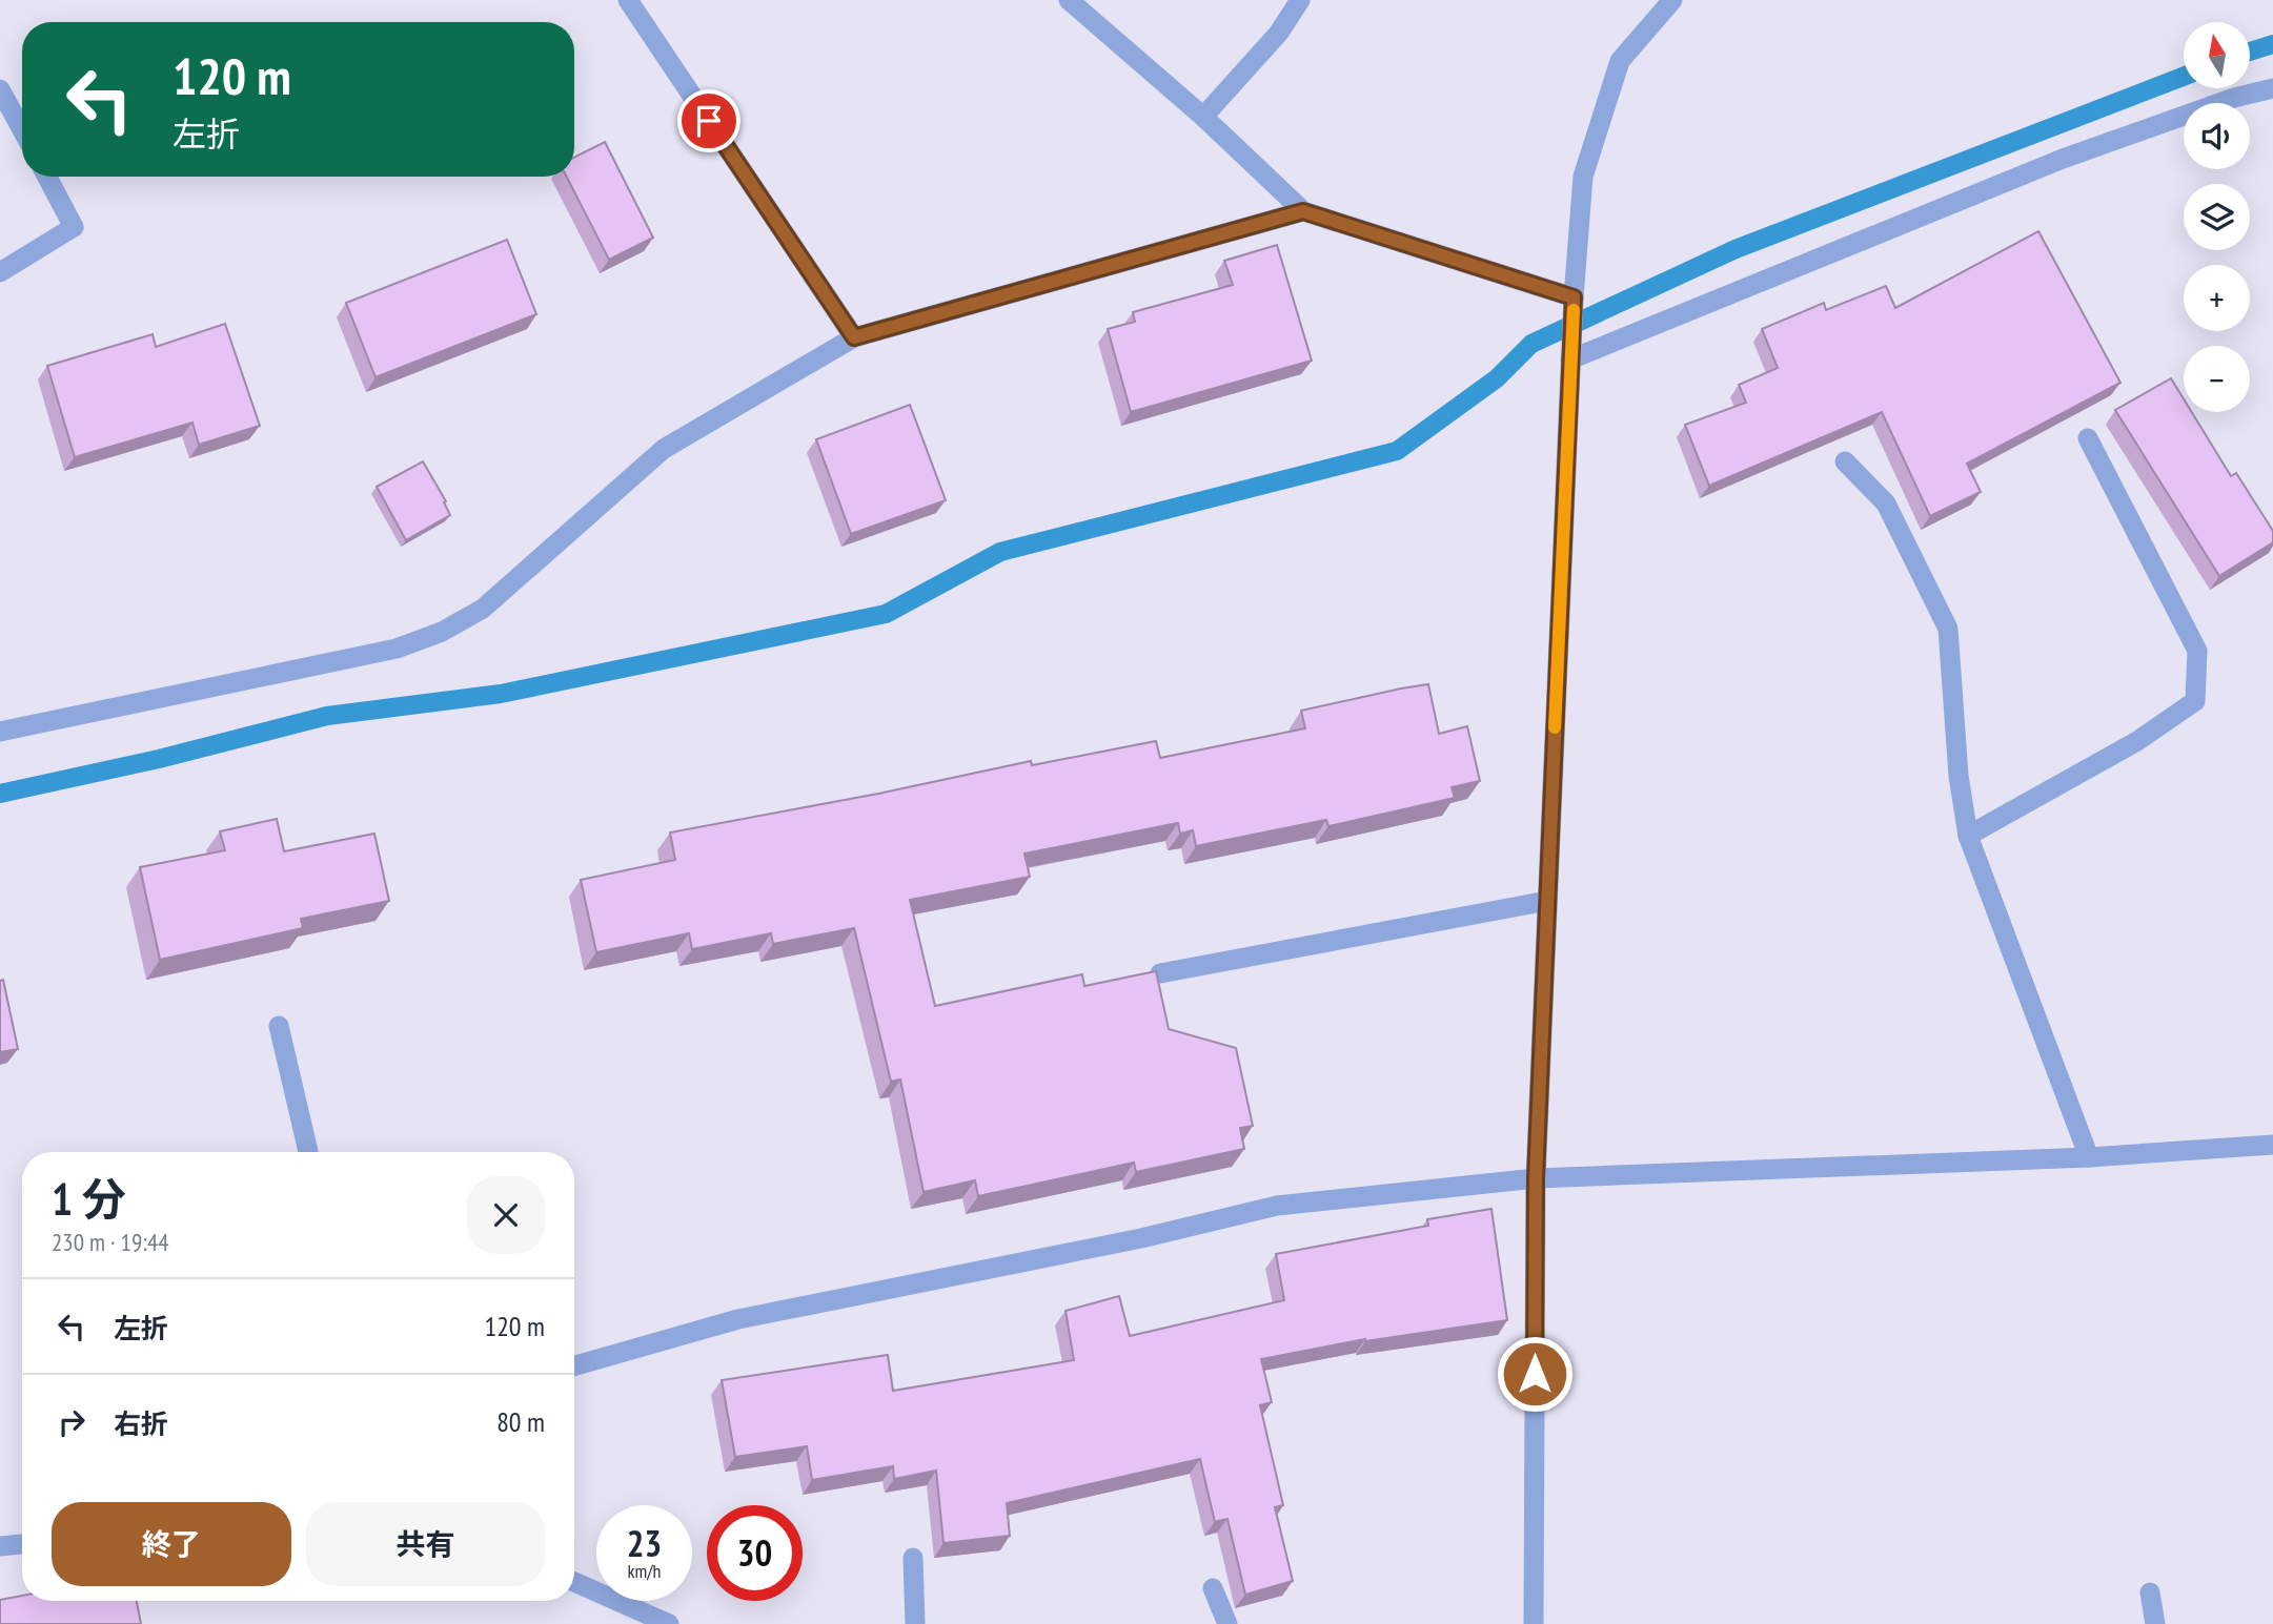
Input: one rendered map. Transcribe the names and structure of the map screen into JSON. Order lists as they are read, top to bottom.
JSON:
{
  "north": "top",
  "page": {
    "map_buttons": ["+", "−"],
    "turn": ["120 m", "左折"],
    "heading": ["1 分", "230 m · 19:44"],
    "list": [
      {
        "name": "左折",
        "value": "120 m"
      },
      {
        "name": "右折",
        "value": "80 m"
      }
    ],
    "buttons": ["終了", "共有"],
    "speed": "23 km/h",
    "limit": "30"
  }
}
